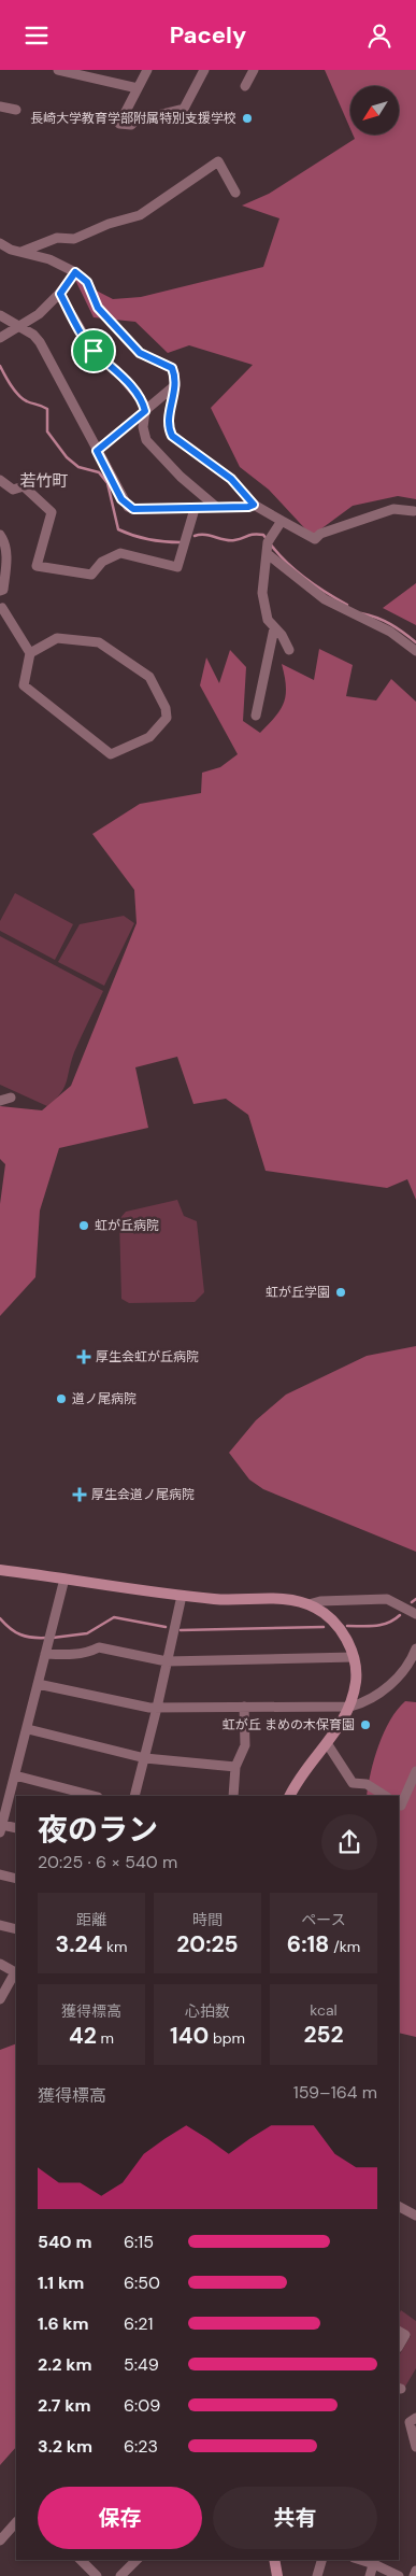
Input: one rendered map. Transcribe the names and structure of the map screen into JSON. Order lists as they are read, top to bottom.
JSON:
{
  "districts": ["若竹町"],
  "places": {
    "other": [
      "長崎大学教育学部附属特別支援学校",
      "虹が丘病院",
      "虹が丘学園",
      "道ノ尾病院",
      "虹が丘 まめの木保育園"
    ],
    "health": ["厚生会虹が丘病院", "厚生会道ノ尾病院"]
  },
  "north": "bottom left",
  "page": {
    "header": "Pacely",
    "heading": ["夜のラン", "20:25 · 6 × 540 m"],
    "stats": [
      ["距離", "3.24 km"],
      ["時間", "20:25"],
      ["ペース", "6:18 /km"],
      ["獲得標高", "42 m"],
      ["心拍数", "140 bpm"],
      ["kcal", "252"]
    ],
    "chart": ["獲得標高", "159–164 m"],
    "list": [
      {
        "name": "540 m",
        "note": "6:15"
      },
      {
        "name": "1.1 km",
        "note": "6:50"
      },
      {
        "name": "1.6 km",
        "note": "6:21"
      },
      {
        "name": "2.2 km",
        "note": "5:49"
      },
      {
        "name": "2.7 km",
        "note": "6:09"
      },
      {
        "name": "3.2 km",
        "note": "6:23"
      }
    ],
    "buttons": ["保存", "共有"]
  }
}
